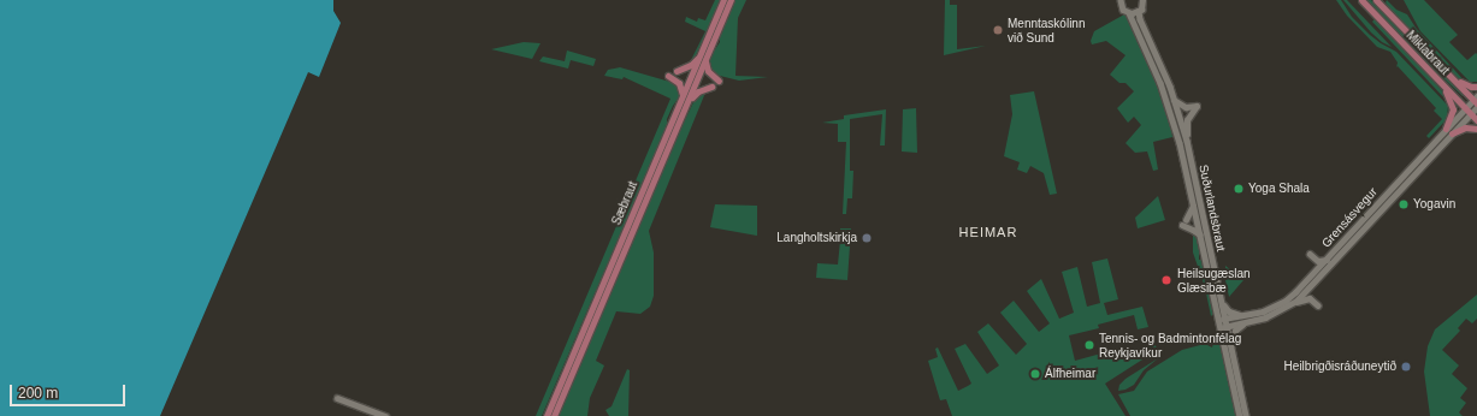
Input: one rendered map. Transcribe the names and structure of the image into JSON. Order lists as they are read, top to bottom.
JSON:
{
  "streets": {
    "highway": ["Miklabraut", "Sæbraut"],
    "main road": ["Suðurlandsbraut", "Grensásvegur"]
  },
  "crossings": [
    ["Miklabraut", "Grensásvegur"],
    ["Suðurlandsbraut", "Grensásvegur"]
  ],
  "districts": ["HEIMAR"],
  "places": [
    "Menntaskólinn við Sund",
    "Yoga Shala",
    "Yogavin",
    "Langholtskirkja",
    "Heilsugæslan Glæsibæ",
    "Tennis- og Badmintonfélag Reykjavíkur",
    "Heilbrigðisráðuneytið",
    "Álfheimar"
  ],
  "scale_bar": "200 m"
}
